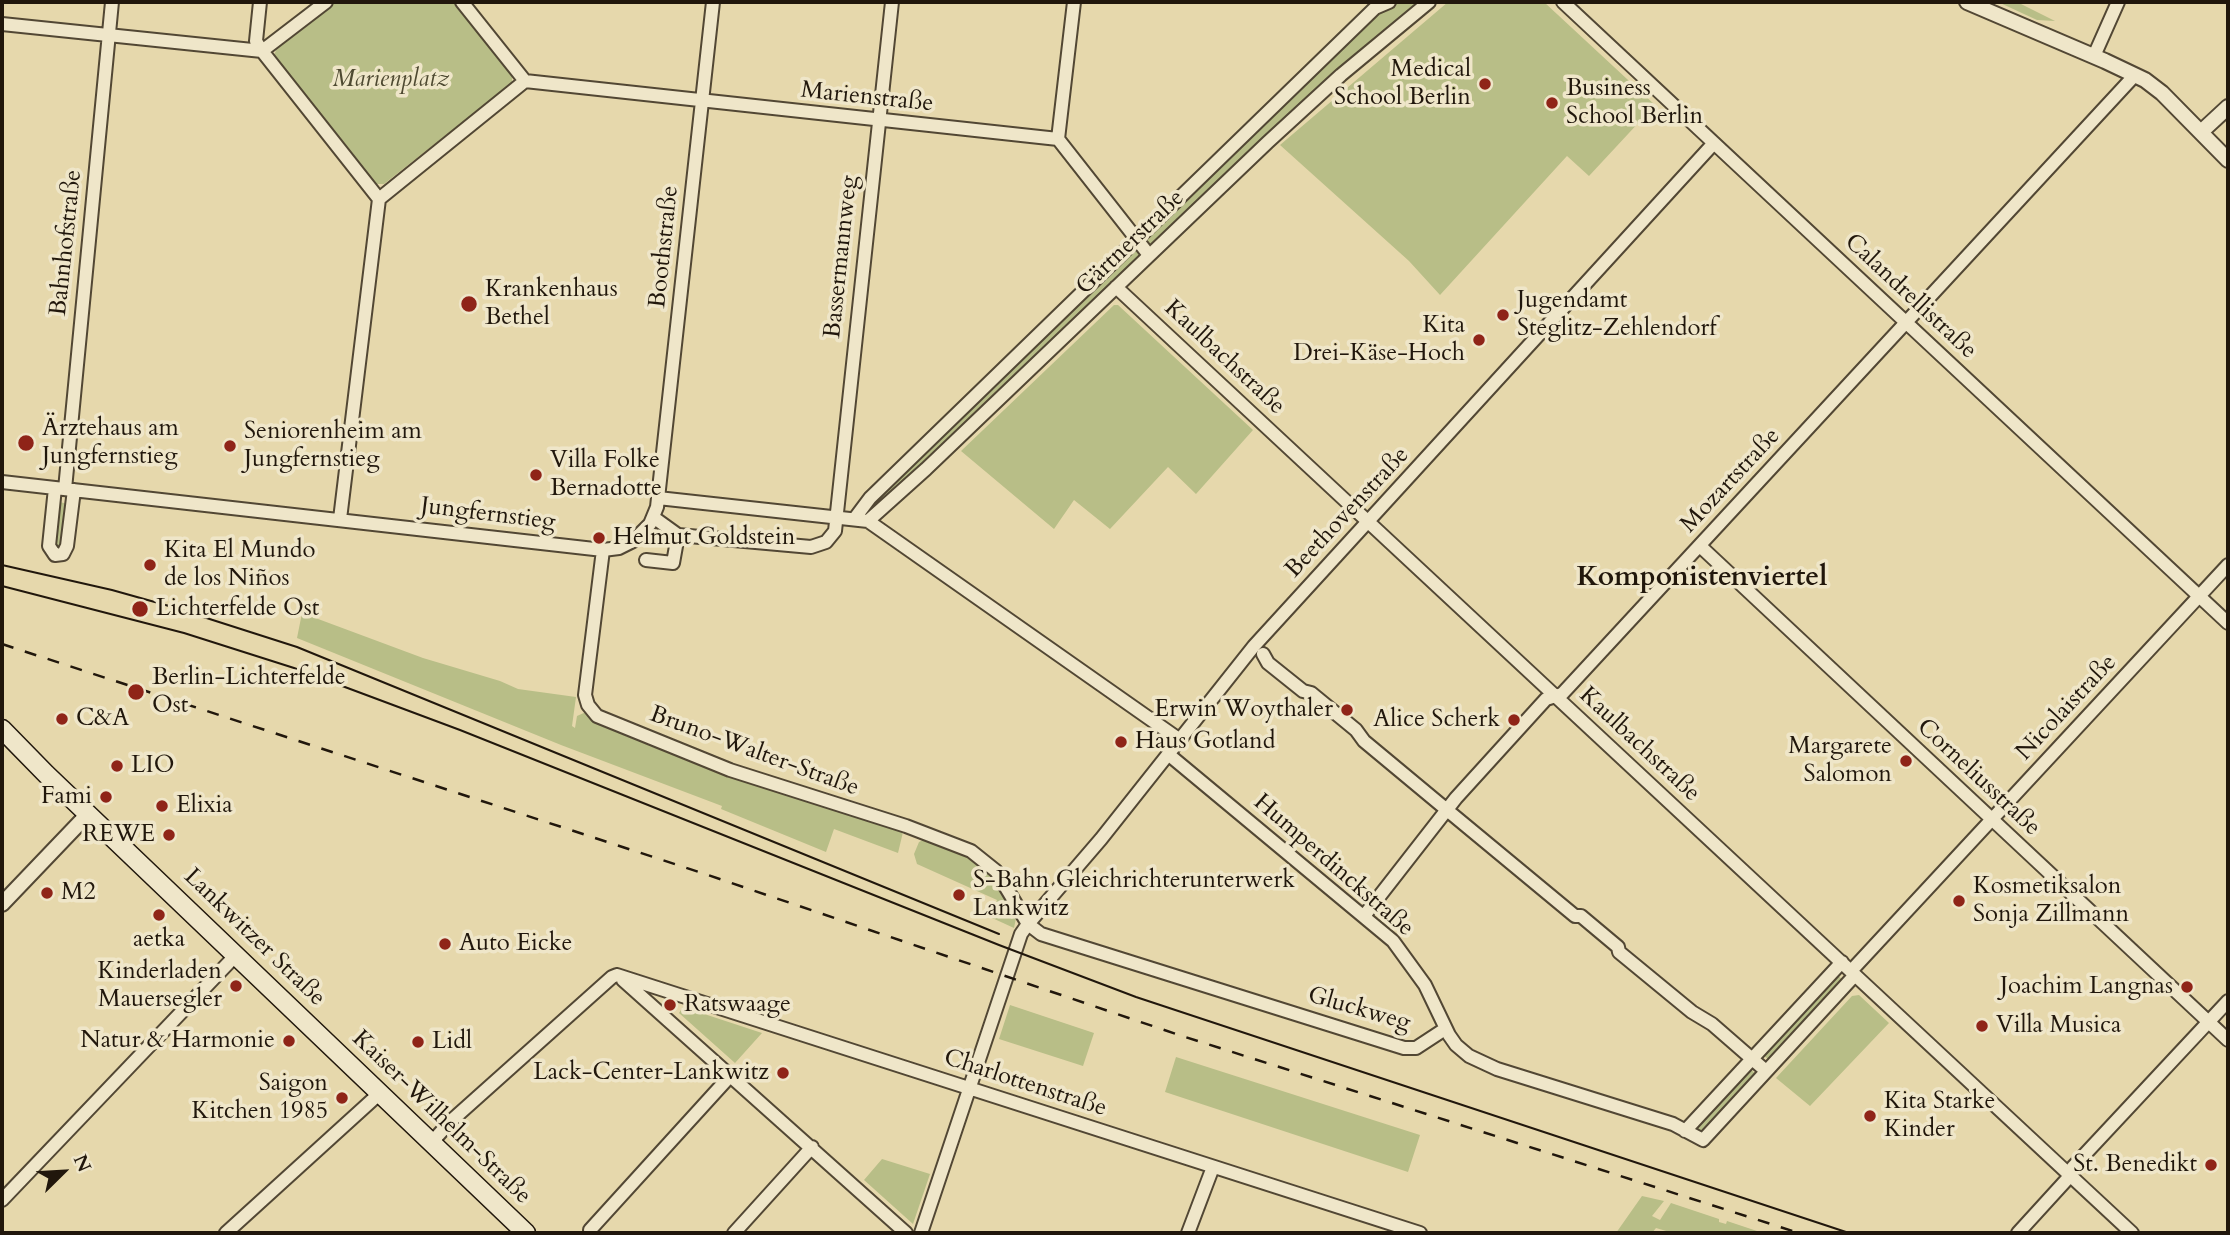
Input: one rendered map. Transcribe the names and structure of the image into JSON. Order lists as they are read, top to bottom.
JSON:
{
  "streets": {
    "main road": ["Lankwitzer Straße", "Kaiser-Wilhelm-Straße"],
    "street": [
      "Marienstraße",
      "Bahnhofstraße",
      "Gärtnerstraße",
      "Boothstraße",
      "Bassermannweg",
      "Calandrellistraße",
      "Kaulbachstraße",
      "Mozartstraße",
      "Beethovenstraße",
      "Jungfernstieg",
      "Nicolaistraße",
      "Bruno-Walter-Straße",
      "Corneliusstraße",
      "Humperdinckstraße",
      "Gluckweg",
      "Charlottenstraße"
    ]
  },
  "crossings": [
    ["Marienstraße", "Boothstraße"],
    ["Marienstraße", "Bassermannweg"],
    ["Bahnhofstraße", "Jungfernstieg"],
    ["Gärtnerstraße", "Kaulbachstraße"],
    ["Boothstraße", "Jungfernstieg"],
    ["Calandrellistraße", "Mozartstraße"],
    ["Calandrellistraße", "Beethovenstraße"],
    ["Calandrellistraße", "Nicolaistraße"],
    ["Kaulbachstraße", "Mozartstraße"],
    ["Kaulbachstraße", "Beethovenstraße"],
    ["Kaulbachstraße", "Nicolaistraße"],
    ["Mozartstraße", "Corneliusstraße"],
    ["Mozartstraße", "Humperdinckstraße"],
    ["Beethovenstraße", "Bruno-Walter-Straße"],
    ["Beethovenstraße", "Humperdinckstraße"],
    ["Beethovenstraße", "Gluckweg"],
    ["Beethovenstraße", "Charlottenstraße"],
    ["Jungfernstieg", "Bruno-Walter-Straße"],
    ["Nicolaistraße", "Corneliusstraße"],
    ["Nicolaistraße", "Gluckweg"],
    ["Bruno-Walter-Straße", "Gluckweg"],
    ["Humperdinckstraße", "Gluckweg"],
    ["Lankwitzer Straße", "Kaiser-Wilhelm-Straße"]
  ],
  "districts": ["Komponistenviertel"],
  "parks": ["Marienplatz"],
  "places": [
    "Medical School Berlin",
    "Business School Berlin",
    "Krankenhaus Bethel",
    "Jugendamt Steglitz-Zehlendorf",
    "Kita Drei-Käse-Hoch",
    "Ärztehaus am Jungfernstieg",
    "Seniorenheim am Jungfernstieg",
    "Villa Folke Bernadotte",
    "Helmut Goldstein",
    "Kita El Mundo de los Niños",
    "Lichterfelde Ost",
    "Berlin-Lichterfelde Ost",
    "Erwin Woythaler",
    "C&A",
    "Alice Scherk",
    "Haus Gotland",
    "Margarete Salomon",
    "LIO",
    "Fami",
    "Elixia",
    "REWE",
    "M2",
    "S-Bahn Gleichrichterunterwerk Lankwitz",
    "Kosmetiksalon Sonja Zillmann",
    "aetka",
    "Auto Eicke",
    "Kinderladen Mauersegler",
    "Joachim Langnas",
    "Ratswaage",
    "Villa Musica",
    "Natur & Harmonie",
    "Lidl",
    "Lack-Center-Lankwitz",
    "Saigon Kitchen 1985",
    "Kita Starke Kinder",
    "St. Benedikt"
  ],
  "north": "top right"
}
